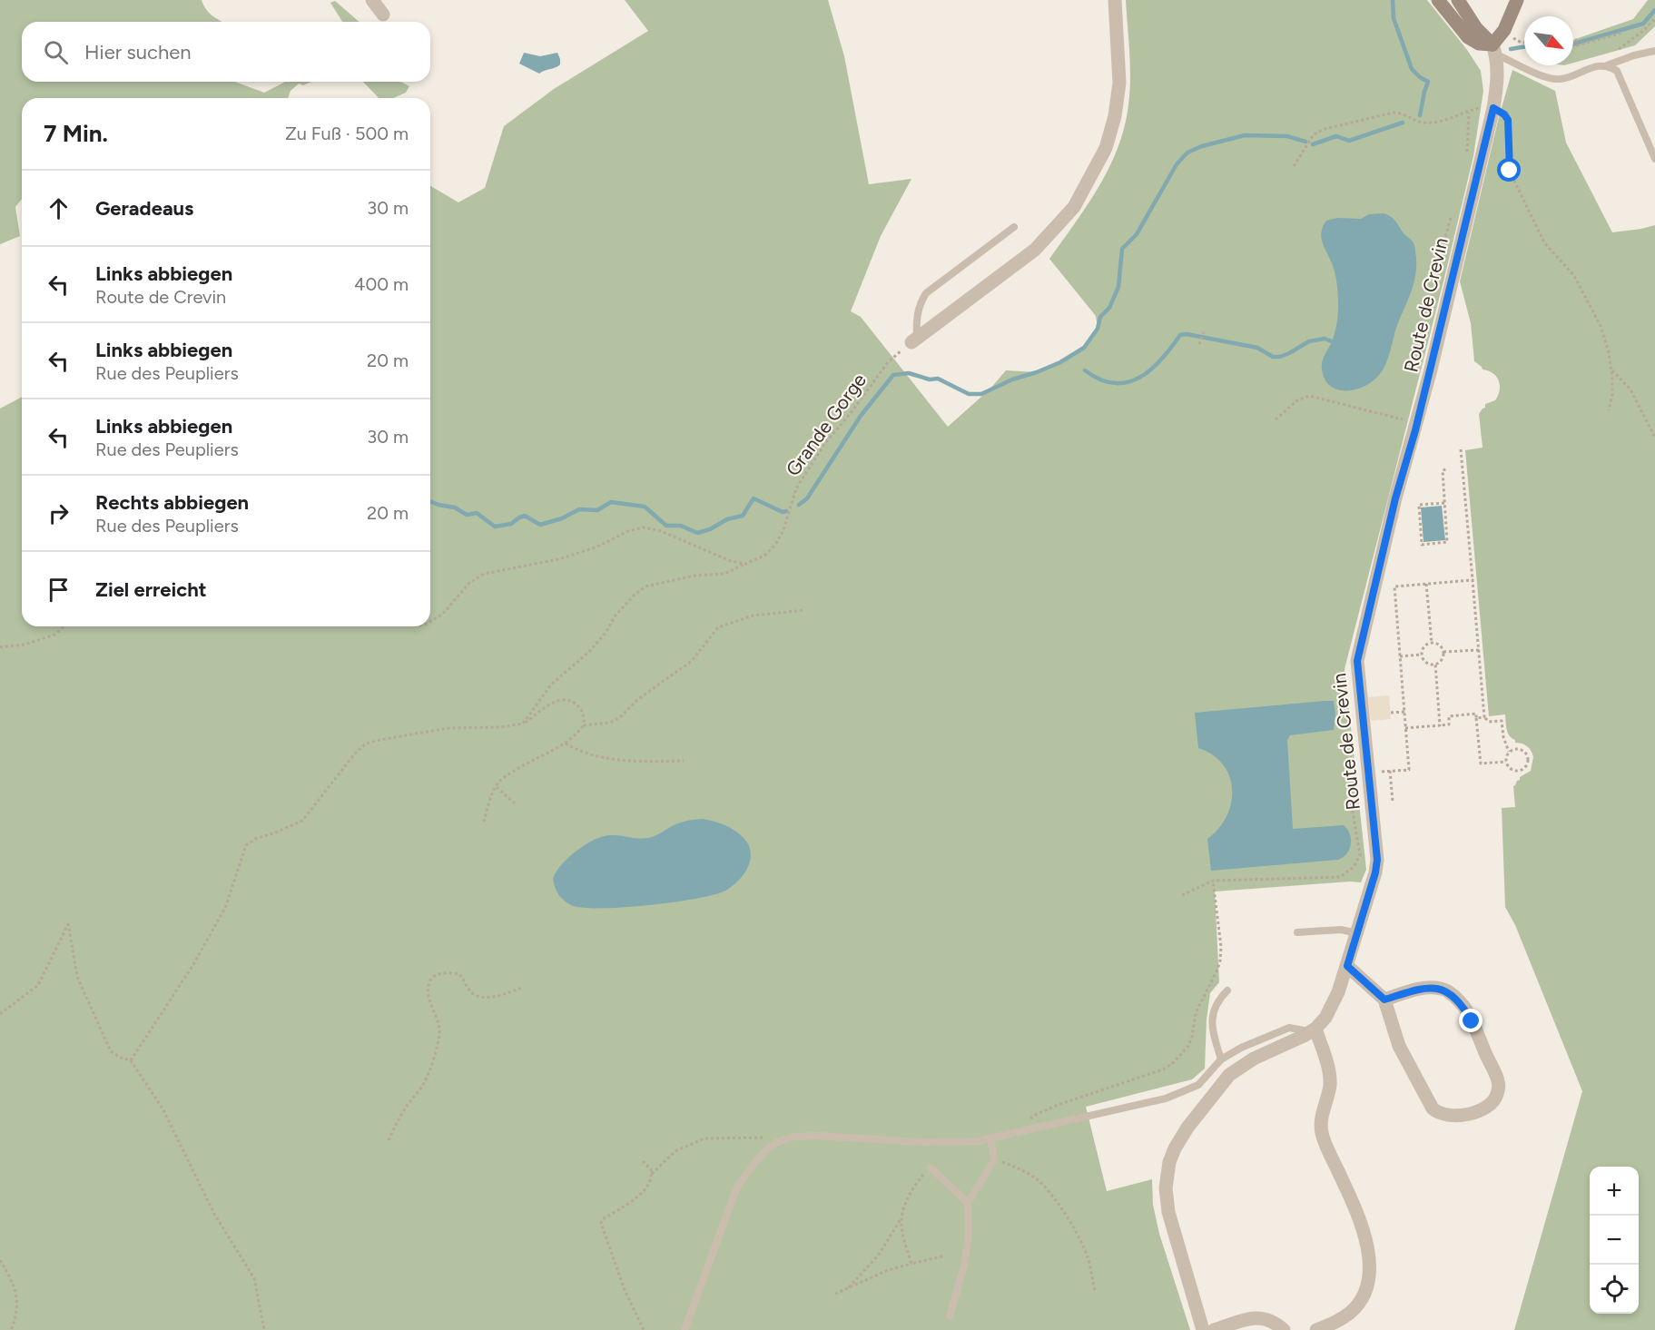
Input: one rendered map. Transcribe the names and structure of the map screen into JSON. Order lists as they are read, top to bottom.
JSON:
{
  "streets": {
    "street": ["Route de Crevin"],
    "path": ["Grande Gorge"]
  },
  "north": "bottom right",
  "page": {
    "search": "Hier suchen",
    "heading": ["7 Min.", "Zu Fuß · 500 m"],
    "list": [
      ["Geradeaus", "30 m"],
      ["Links abbiegen", "Route de Crevin", "400 m"],
      ["Links abbiegen", "Rue des Peupliers", "20 m"],
      ["Links abbiegen", "Rue des Peupliers", "30 m"],
      ["Rechts abbiegen", "Rue des Peupliers", "20 m"],
      "Ziel erreicht"
    ],
    "map_buttons": ["+", "−"]
  }
}
